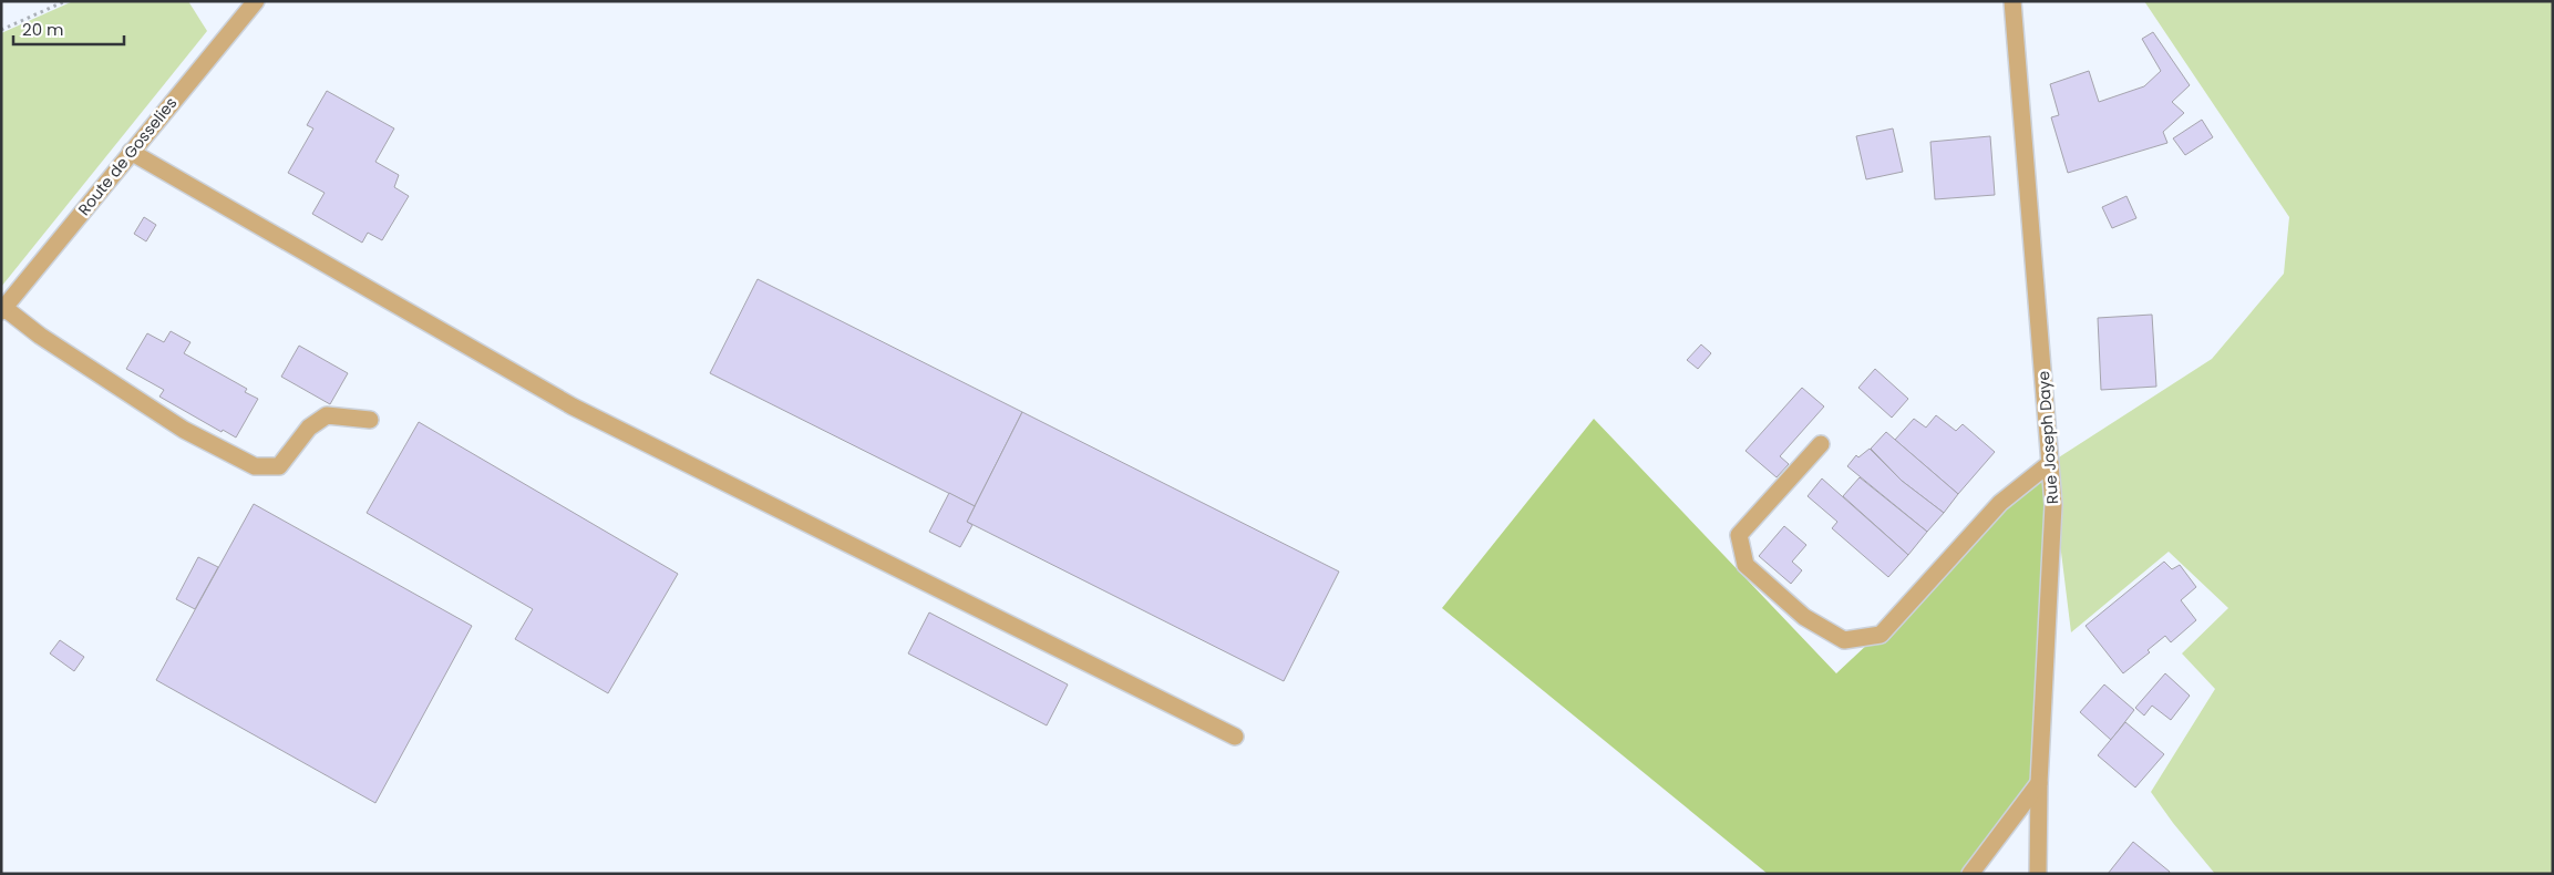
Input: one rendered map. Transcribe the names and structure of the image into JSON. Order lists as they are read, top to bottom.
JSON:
{
  "streets": {
    "street": ["Route de Gosselies", "Rue Joseph Daye"]
  },
  "scale_bar": "20 m"
}
